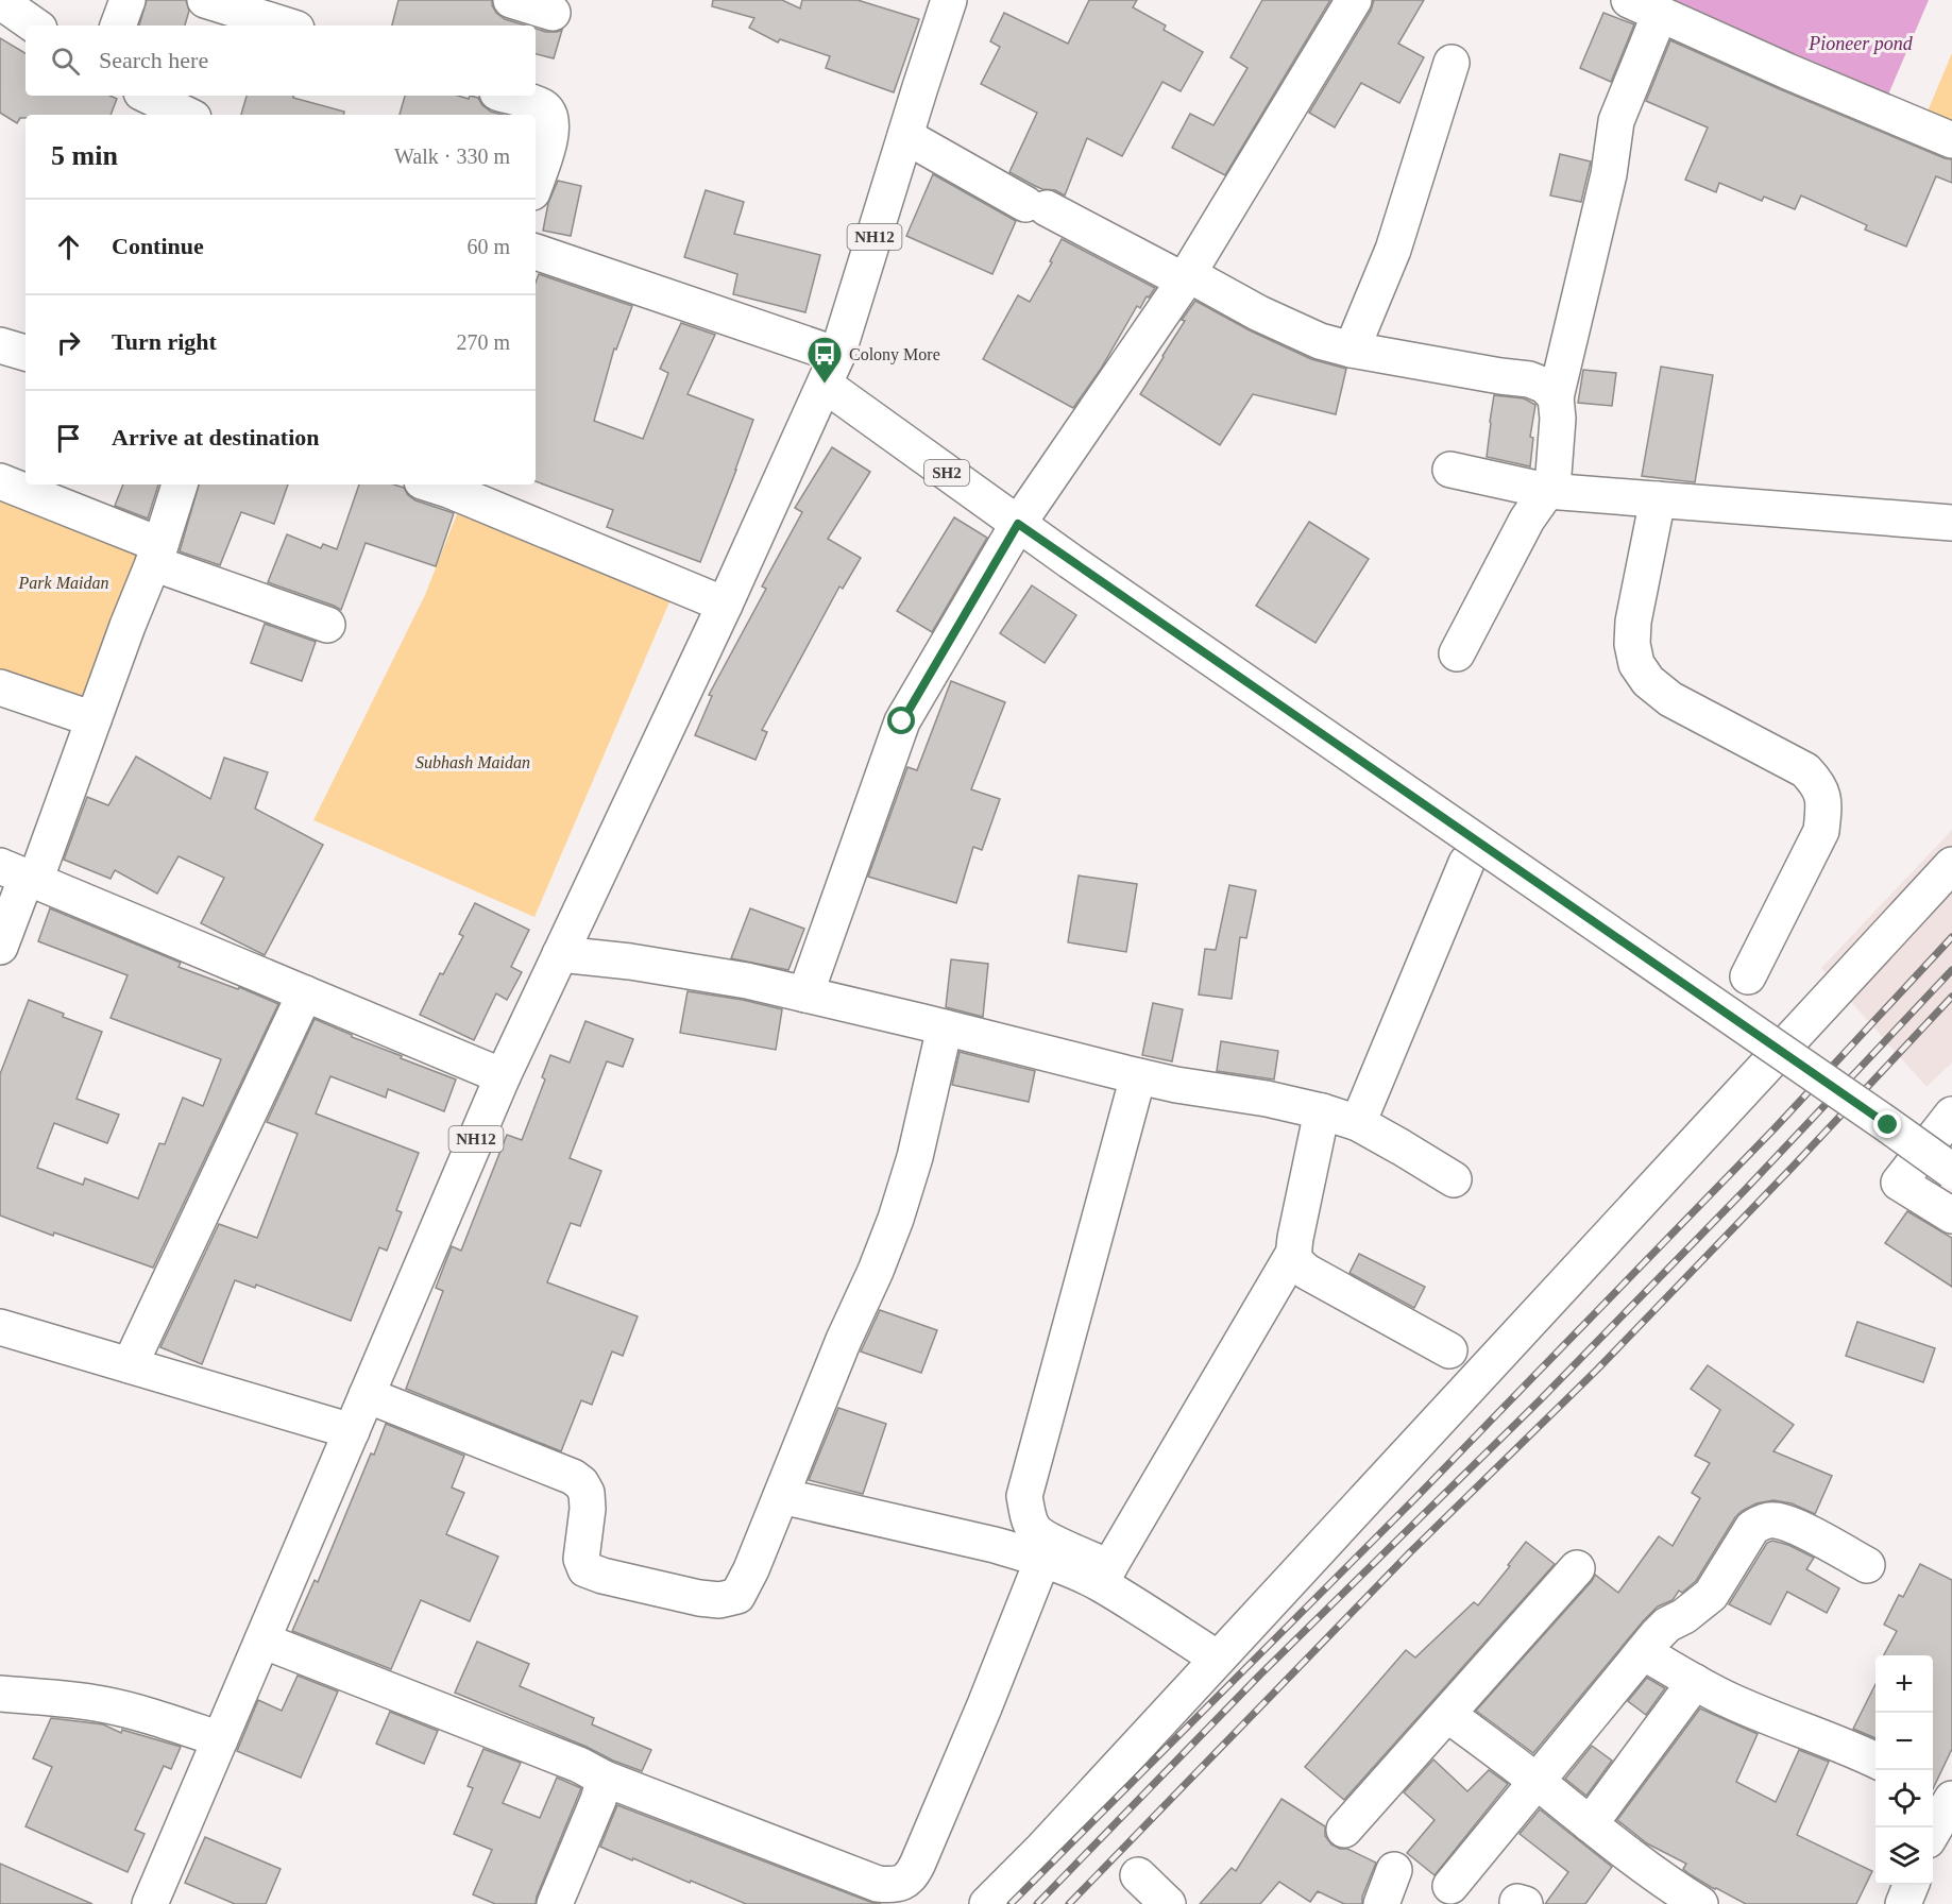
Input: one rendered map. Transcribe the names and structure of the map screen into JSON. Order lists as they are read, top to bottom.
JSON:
{
  "streets": {
    "main road": ["NH12", "SH2"]
  },
  "crossings": [
    ["NH12", "SH2"]
  ],
  "water": ["Pioneer pond"],
  "parks": ["Park Maidan", "Subhash Maidan"],
  "places": {
    "bus stop": ["Colony More"]
  },
  "page": {
    "search": "Search here",
    "heading": ["5 min", "Walk · 330 m"],
    "list": [
      ["Continue", "60 m"],
      ["Turn right", "270 m"],
      "Arrive at destination"
    ],
    "map_buttons": ["+", "−"]
  }
}
